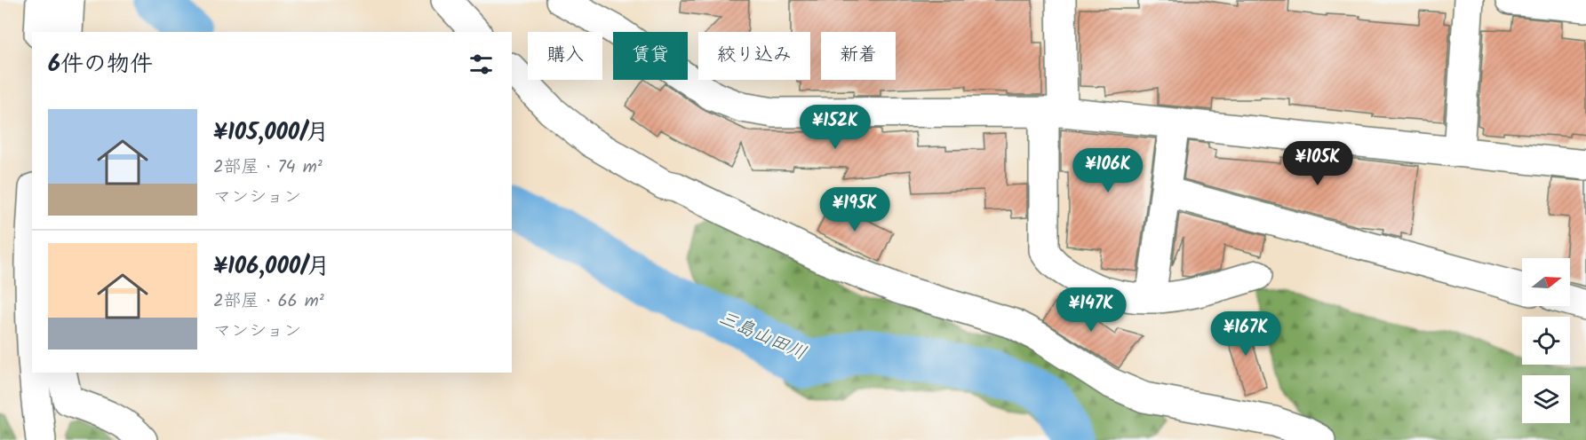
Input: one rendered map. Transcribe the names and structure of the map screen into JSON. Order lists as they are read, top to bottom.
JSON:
{
  "water": ["三島山田川"],
  "north": "right",
  "page": {
    "chip": [
      "購入",
      "賃貸",
      "絞り込み",
      "新着"
    ],
    "heading": "6件の物件",
    "list": [
      {
        "name": "¥105,000/月",
        "note": "2部屋 · 74 m² · マンション"
      },
      {
        "name": "¥106,000/月",
        "note": "2部屋 · 66 m² · マンション"
      }
    ],
    "price": [
      "¥152K",
      "¥105K",
      "¥106K",
      "¥195K",
      "¥147K",
      "¥167K"
    ]
  }
}
